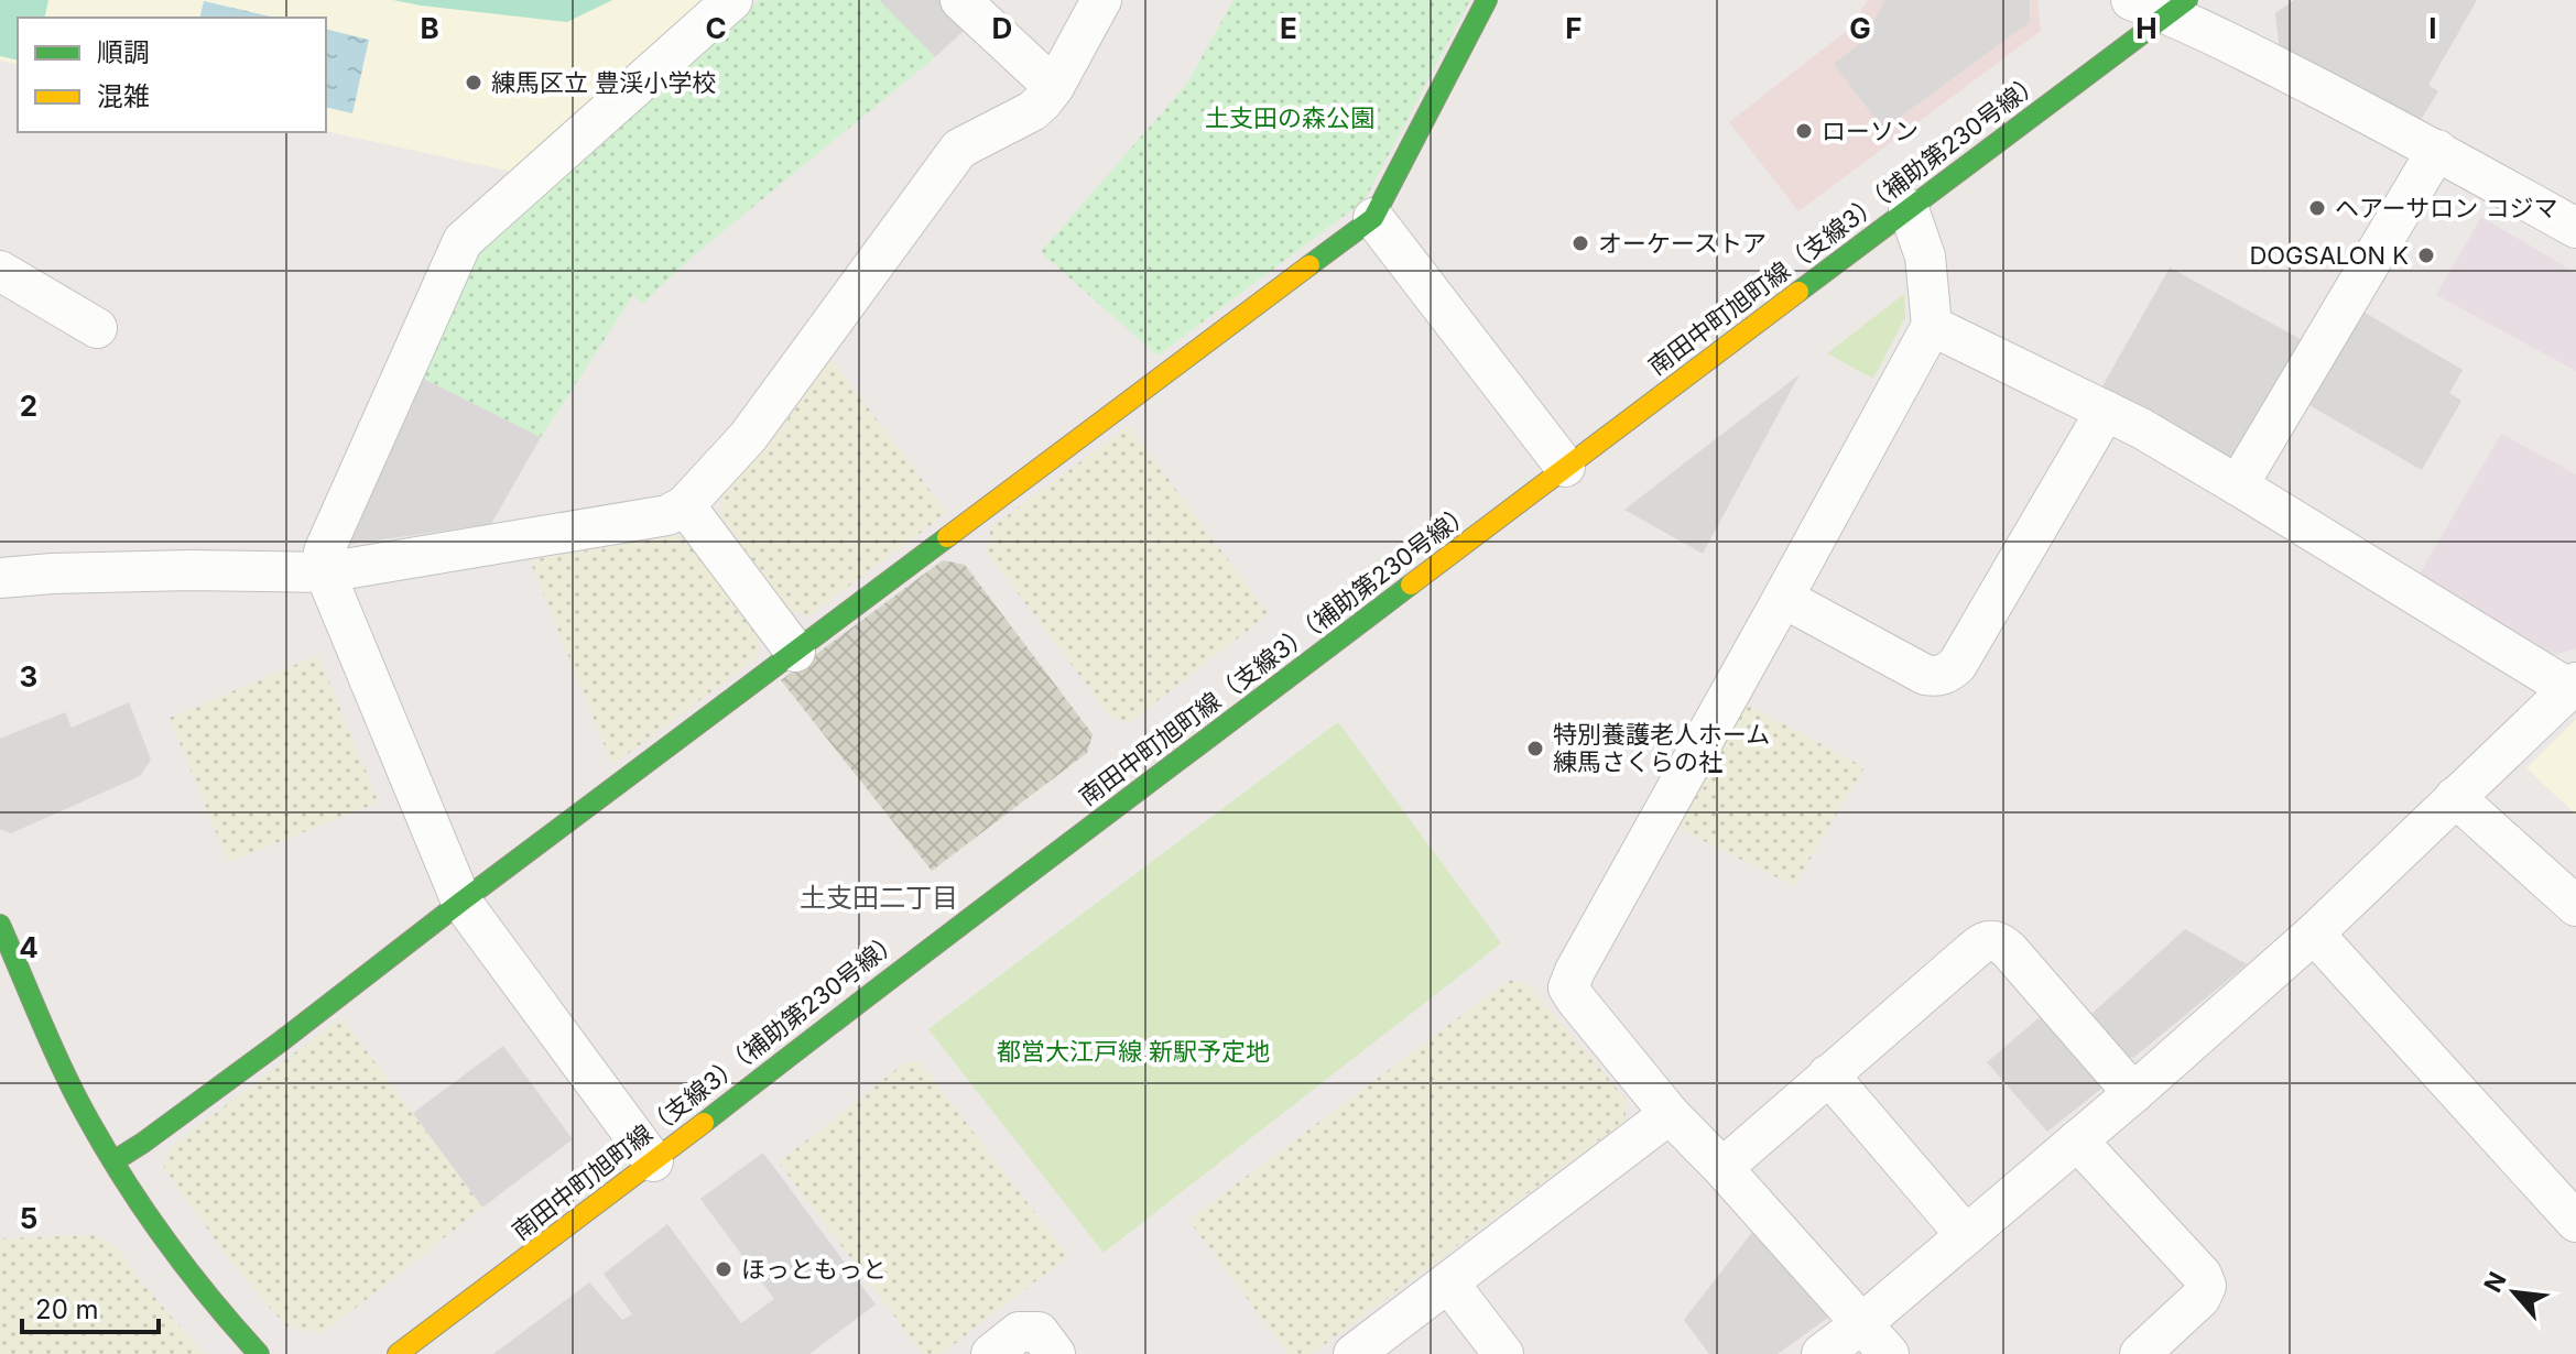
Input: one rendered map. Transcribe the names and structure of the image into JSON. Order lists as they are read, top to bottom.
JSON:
{
  "streets": {
    "street": ["南田中町旭町線（支線3）（補助第230号線）"]
  },
  "districts": ["土支田二丁目"],
  "parks": ["土支田の森公園", "都営大江戸線 新駅予定地"],
  "places": [
    "練馬区立 豊渓小学校",
    "ローソン",
    "ヘアーサロン コジマ",
    "オーケーストア",
    "DOGSALON K",
    "特別養護老人ホーム 練馬さくらの社",
    "ほっともっと"
  ],
  "legend": ["順調", "混雑"],
  "scale_bar": "20 m",
  "north": "top left",
  "grid": {
    "columns": [
      "B",
      "C",
      "D",
      "E",
      "F",
      "G",
      "H",
      "I"
    ],
    "rows": [
      "2",
      "3",
      "4",
      "5"
    ]
  }
}
